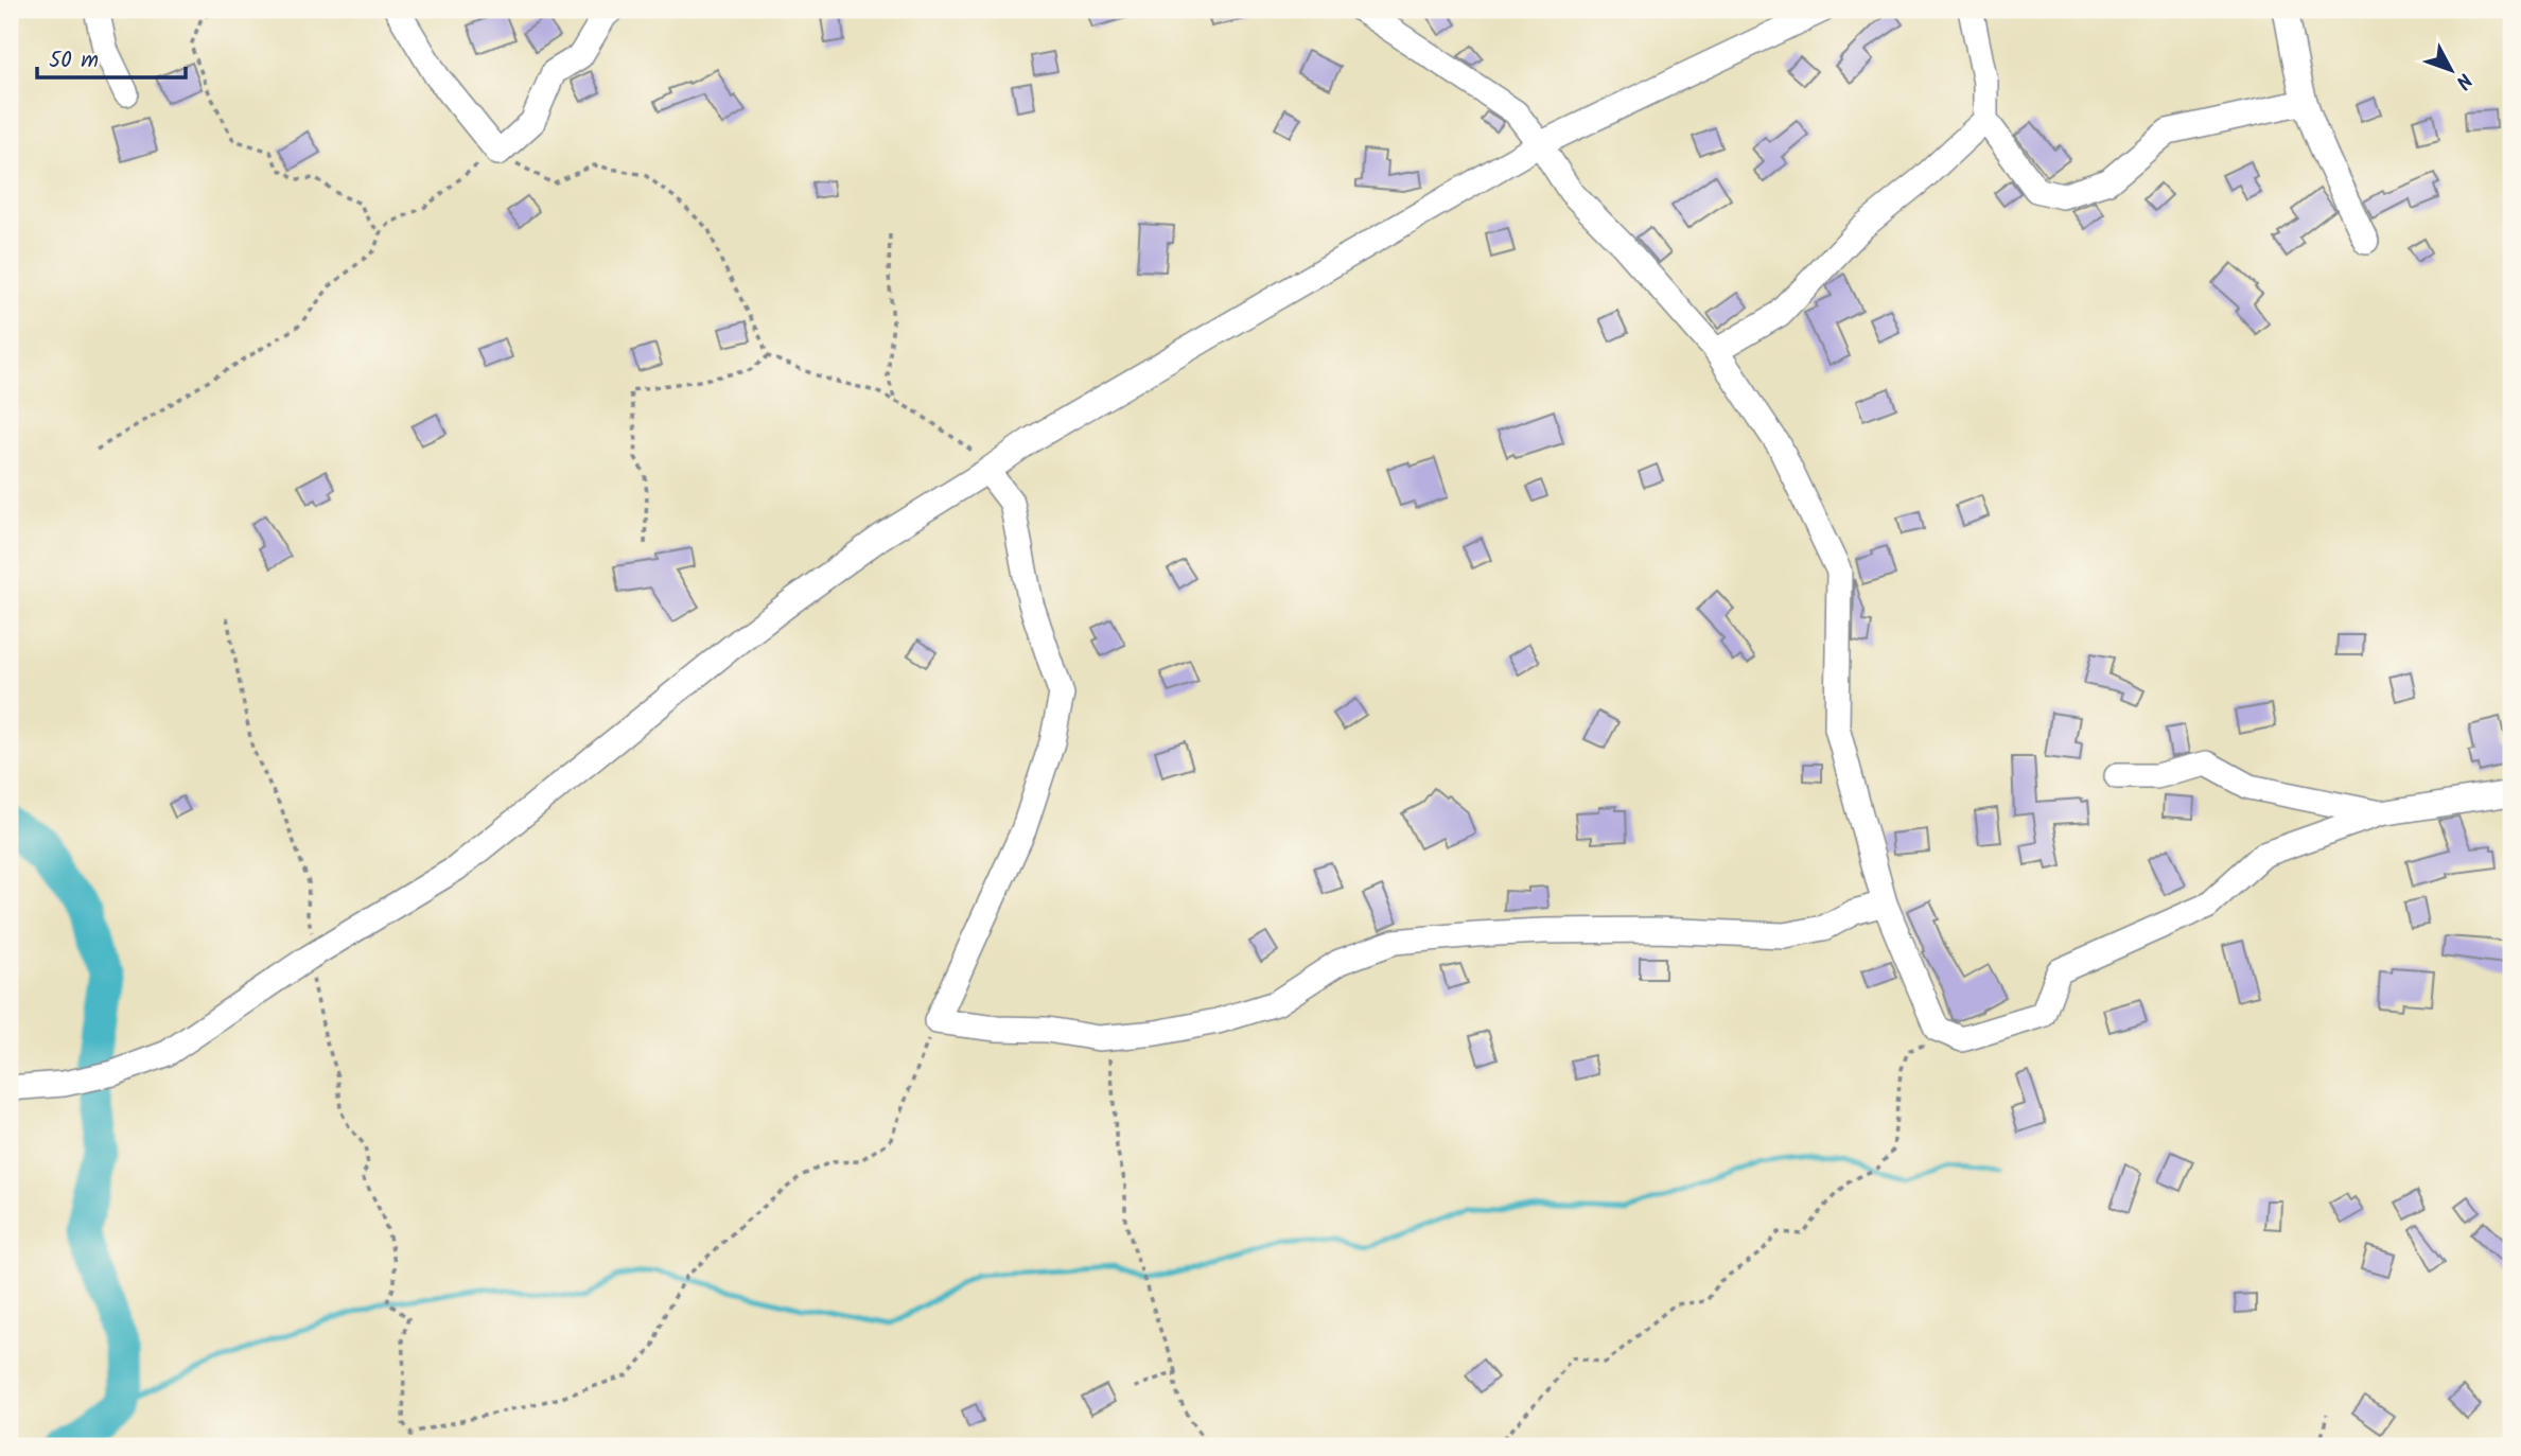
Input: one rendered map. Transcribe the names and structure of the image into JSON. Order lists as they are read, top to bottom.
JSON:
{
  "scale_bar": "50 m",
  "north": "bottom right"
}
